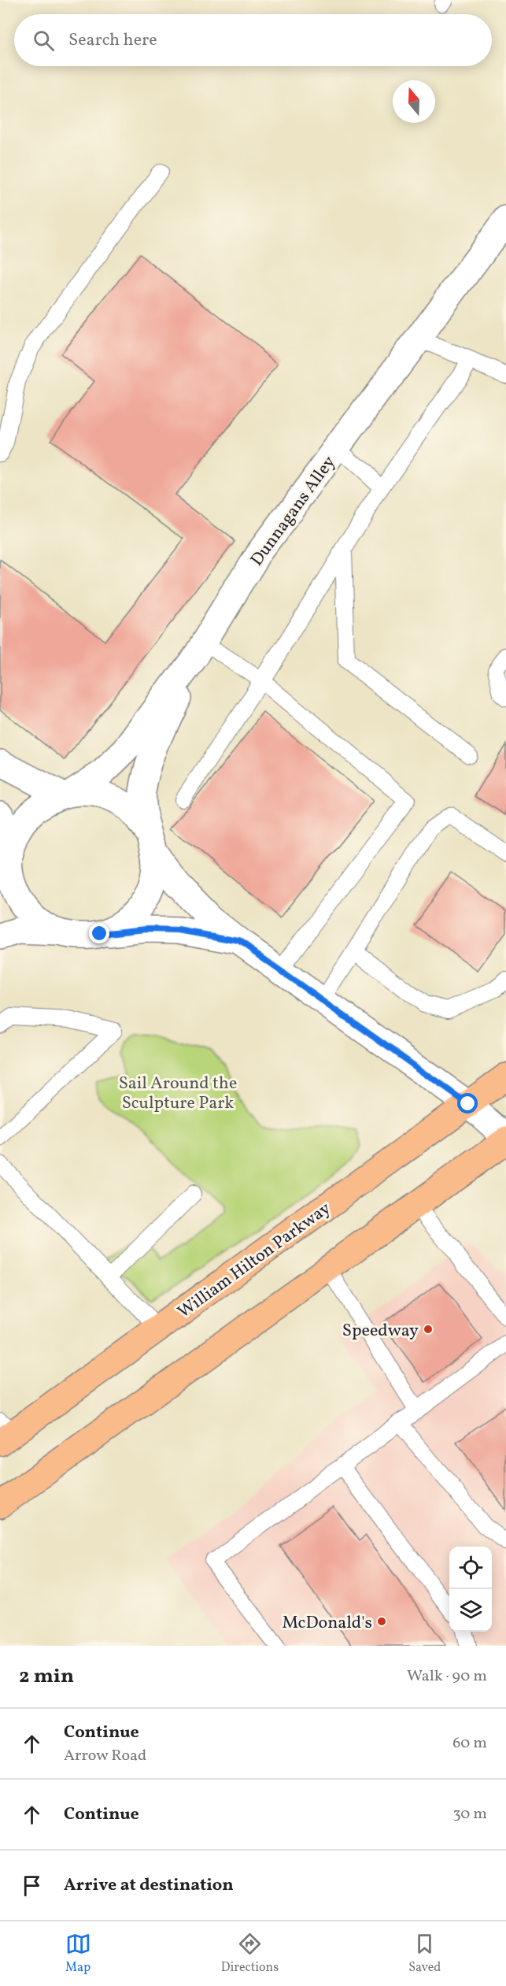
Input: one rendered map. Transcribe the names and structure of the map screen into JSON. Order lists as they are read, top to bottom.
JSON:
{
  "streets": {
    "highway": ["William Hilton Parkway"],
    "street": ["Dunnagans Alley"]
  },
  "parks": ["Sail Around the Sculpture Park"],
  "places": ["Speedway", "McDonald's"],
  "north": "top",
  "page": {
    "search": "Search here",
    "heading": ["2 min", "Walk · 90 m"],
    "list": [
      ["Continue", "Arrow Road", "60 m"],
      ["Continue", "30 m"],
      "Arrive at destination"
    ],
    "nav": ["Map", "Directions", "Saved"]
  }
}
